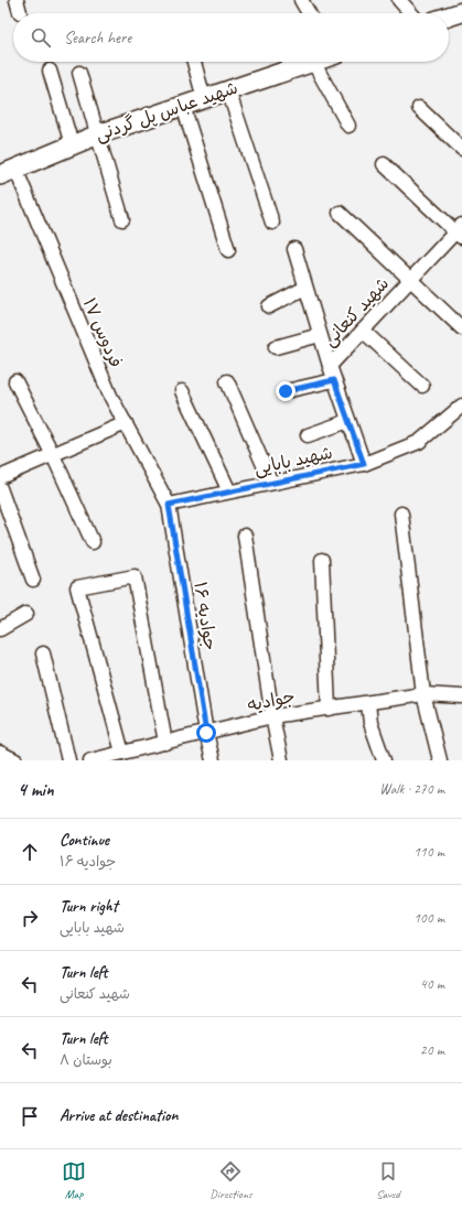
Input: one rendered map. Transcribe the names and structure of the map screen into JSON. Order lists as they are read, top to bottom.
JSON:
{
  "streets": {
    "street": [
      "شهید عباس پل گردنی",
      "شهید کنعانی",
      "فردوس ۱۷",
      "شهید بابایی",
      "جوادیه ۱۶",
      "جوادیه"
    ]
  },
  "crossings": [
    ["شهید عباس پل گردنی", "فردوس ۱۷"],
    ["شهید کنعانی", "شهید بابایی"],
    ["فردوس ۱۷", "شهید بابایی"],
    ["فردوس ۱۷", "جوادیه ۱۶"],
    ["شهید بابایی", "جوادیه ۱۶"],
    ["جوادیه ۱۶", "جوادیه"]
  ],
  "page": {
    "search": "Search here",
    "heading": ["4 min", "Walk · 270 m"],
    "list": [
      ["Continue", "جوادیه ۱۶", "110 m"],
      ["Turn right", "شهید بابایی", "100 m"],
      ["Turn left", "شهید کنعانی", "40 m"],
      ["Turn left", "بوستان ۸", "20 m"],
      "Arrive at destination"
    ],
    "nav": ["Map", "Directions", "Saved"]
  }
}
